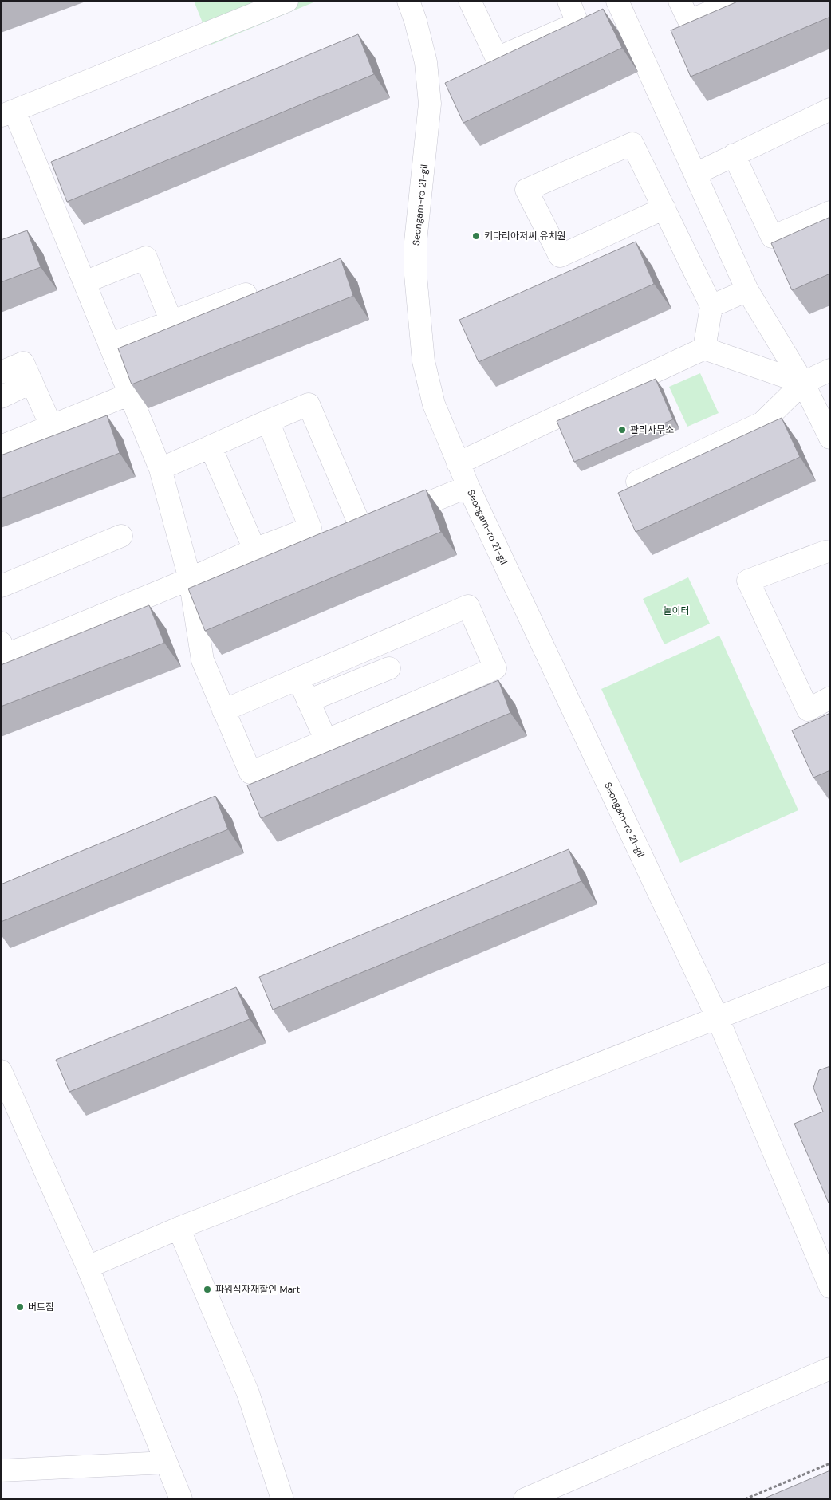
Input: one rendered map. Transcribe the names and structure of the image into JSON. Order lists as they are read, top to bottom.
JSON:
{
  "streets": {
    "street": ["Seongam-ro 21-gil"]
  },
  "parks": ["놀이터"],
  "places": [
    "키다리아저씨 유치원",
    "관리사무소",
    "파워식자재할인 Mart",
    "버트짐"
  ]
}
